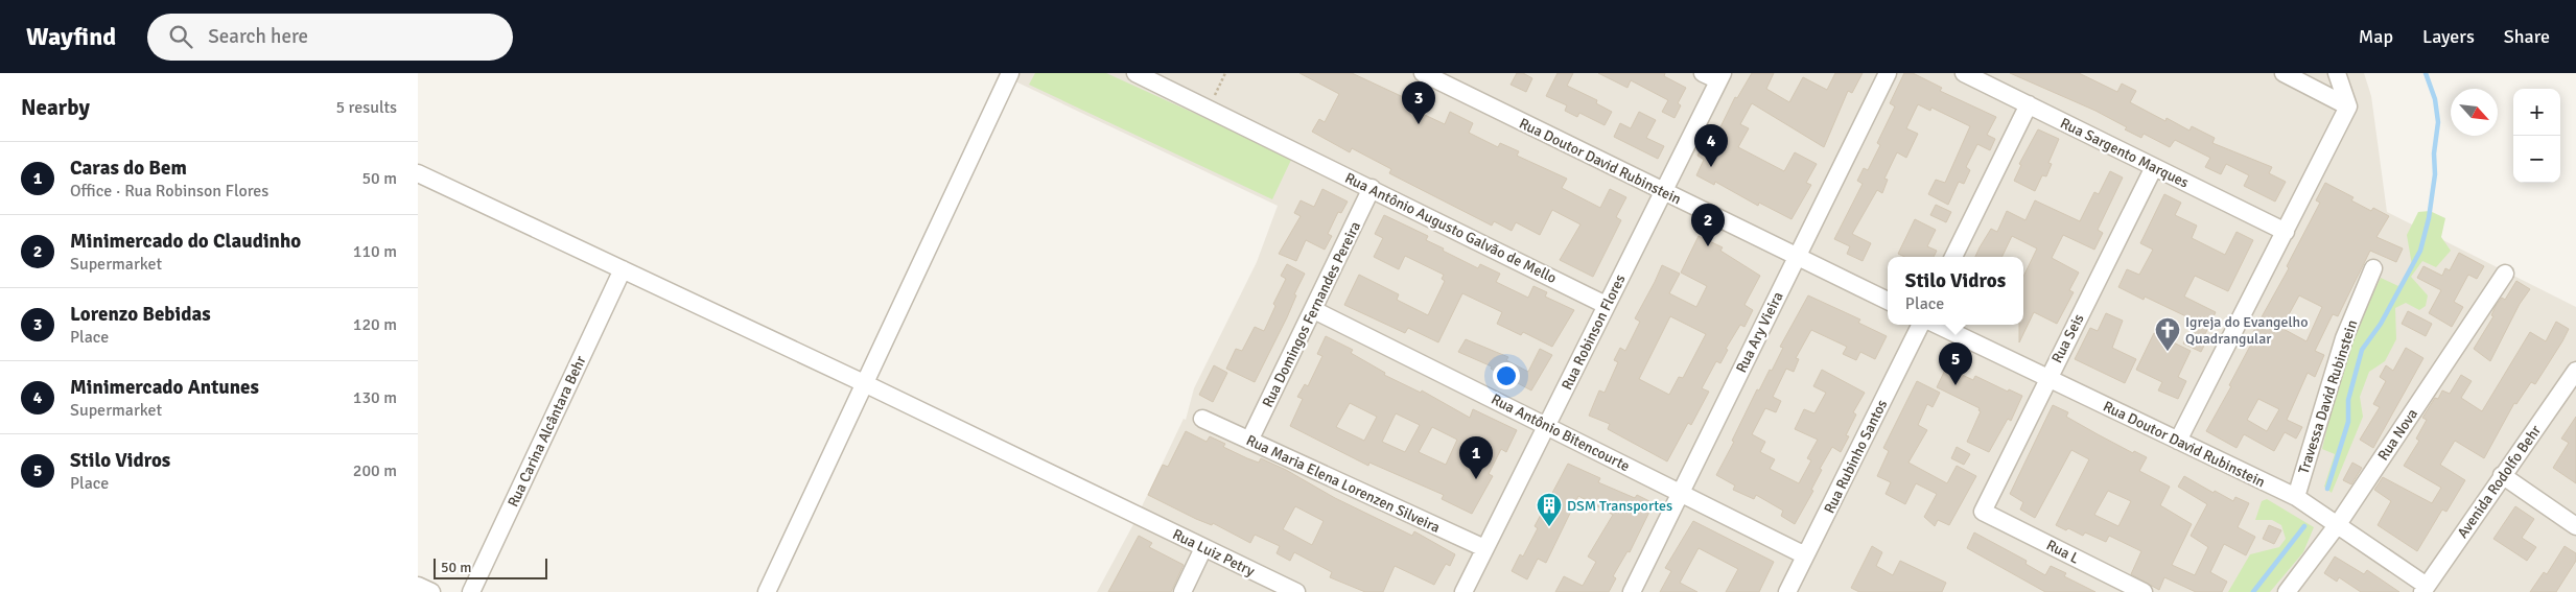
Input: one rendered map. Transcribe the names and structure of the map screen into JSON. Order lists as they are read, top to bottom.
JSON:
{
  "streets": {
    "street": [
      "Rua Sargento Marques",
      "Rua Doutor David Rubinstein",
      "Rua Antônio Augusto Galvão de Mello",
      "Rua Domingos Fernandes Pereira",
      "Rua Robinson Flores",
      "Rua Ary Vieira",
      "Rua Seis",
      "Travessa David Rubinstein",
      "Rua Carina Alcântara Behr",
      "Rua Antônio Bitencourte",
      "Rua Nova",
      "Rua Rubinho Santos",
      "Avenida Rodolfo Behr",
      "Rua Maria Elena Lorenzen Silveira",
      "Rua L",
      "Rua Luiz Petry"
    ]
  },
  "crossings": [
    ["Rua Sargento Marques", "Rua Seis"],
    ["Rua Doutor David Rubinstein", "Rua Robinson Flores"],
    ["Rua Doutor David Rubinstein", "Rua Ary Vieira"],
    ["Rua Doutor David Rubinstein", "Rua Seis"],
    ["Rua Doutor David Rubinstein", "Travessa David Rubinstein"],
    ["Rua Doutor David Rubinstein", "Rua Nova"],
    ["Rua Doutor David Rubinstein", "Avenida Rodolfo Behr"],
    ["Rua Antônio Augusto Galvão de Mello", "Rua Domingos Fernandes Pereira"],
    ["Rua Antônio Augusto Galvão de Mello", "Rua Robinson Flores"],
    ["Rua Domingos Fernandes Pereira", "Rua Antônio Bitencourte"],
    ["Rua Domingos Fernandes Pereira", "Rua Maria Elena Lorenzen Silveira"],
    ["Rua Robinson Flores", "Rua Antônio Bitencourte"],
    ["Rua Robinson Flores", "Rua Maria Elena Lorenzen Silveira"],
    ["Rua Ary Vieira", "Rua Antônio Bitencourte"],
    ["Rua Seis", "Rua L"],
    ["Rua Carina Alcântara Behr", "Rua Luiz Petry"],
    ["Rua Antônio Bitencourte", "Rua Rubinho Santos"]
  ],
  "places": {
    "church": ["Igreja do Evangelho Quadrangular"],
    "building": ["DSM Transportes"]
  },
  "scale_bar": "50 m",
  "north": "bottom right",
  "page": {
    "header": "Wayfind",
    "search": "Search here",
    "nav": ["Map", "Layers", "Share"],
    "heading": ["Nearby", "5 results"],
    "pins": [
      "3",
      "4",
      "2",
      "5",
      "1"
    ],
    "map_buttons": ["+", "−"],
    "list": [
      {
        "mark": "1",
        "name": "Caras do Bem",
        "note": "Office · Rua Robinson Flores",
        "value": "50 m"
      },
      {
        "mark": "2",
        "name": "Minimercado do Claudinho",
        "note": "Supermarket",
        "value": "110 m"
      },
      {
        "mark": "3",
        "name": "Lorenzo Bebidas",
        "note": "Place",
        "value": "120 m"
      },
      {
        "mark": "4",
        "name": "Minimercado Antunes",
        "note": "Supermarket",
        "value": "130 m"
      },
      {
        "mark": "5",
        "name": "Stilo Vidros",
        "note": "Place",
        "value": "200 m"
      }
    ],
    "popup": ["Stilo Vidros", "Place"],
    "scale": "50 m"
  }
}
